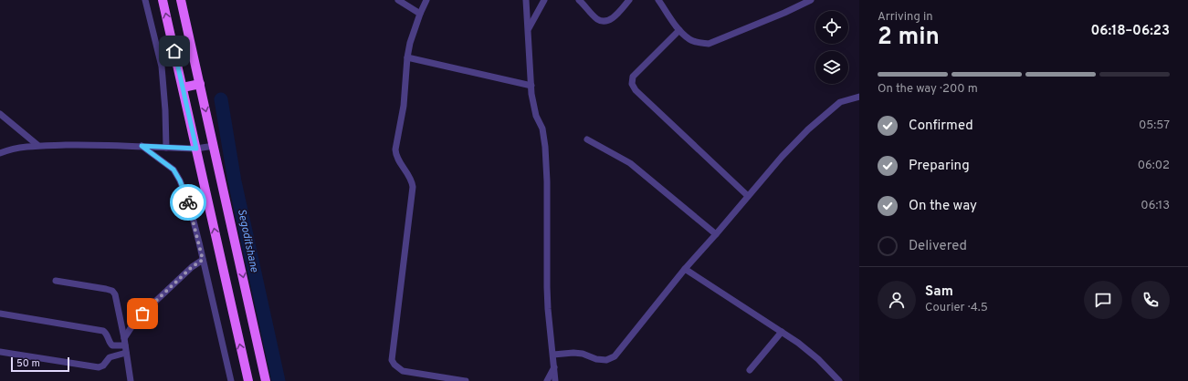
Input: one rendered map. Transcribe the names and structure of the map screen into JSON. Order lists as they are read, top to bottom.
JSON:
{
  "water": ["Segoditshane"],
  "scale_bar": "50 m",
  "page": {
    "heading": ["2 min", "Arriving in", "06:18–06:23"],
    "panel": ["Sam", "Courier · 4.5"],
    "bar": "On the way · 200 m",
    "list": [
      ["Confirmed", "05:57"],
      ["Preparing", "06:02"],
      ["On the way", "06:13"],
      "Delivered"
    ],
    "scale": "50 m"
  }
}
